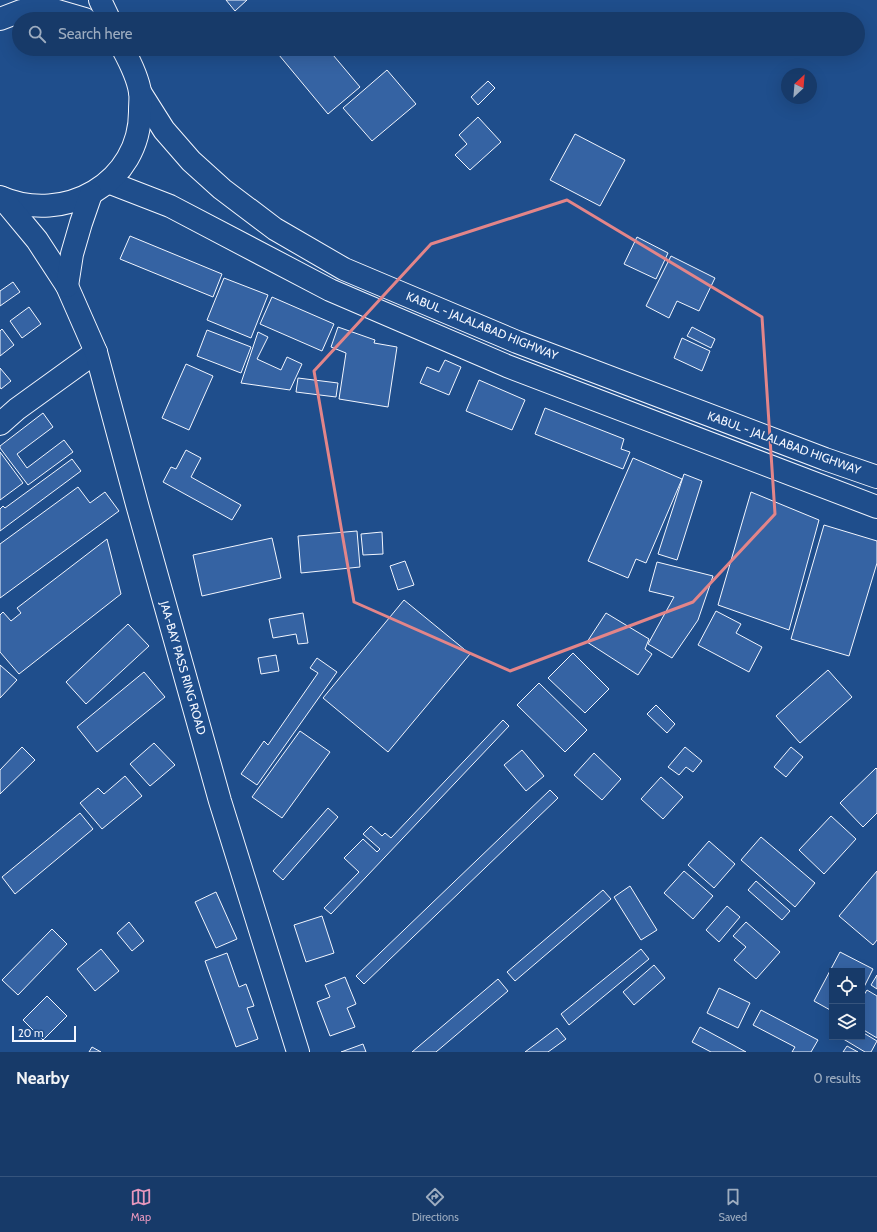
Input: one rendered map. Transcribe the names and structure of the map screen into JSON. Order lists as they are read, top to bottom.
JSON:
{
  "streets": {
    "main road": ["KABUL - JALALABAD HIGHWAY", "JAA-BAY PASS RING ROAD"]
  },
  "crossings": [
    ["KABUL - JALALABAD HIGHWAY", "JAA-BAY PASS RING ROAD"]
  ],
  "scale_bar": "20 m",
  "north": "top right",
  "page": {
    "search": "Search here",
    "scale": "20 m",
    "heading": ["Nearby", "0 results"],
    "nav": ["Map", "Directions", "Saved"]
  }
}
